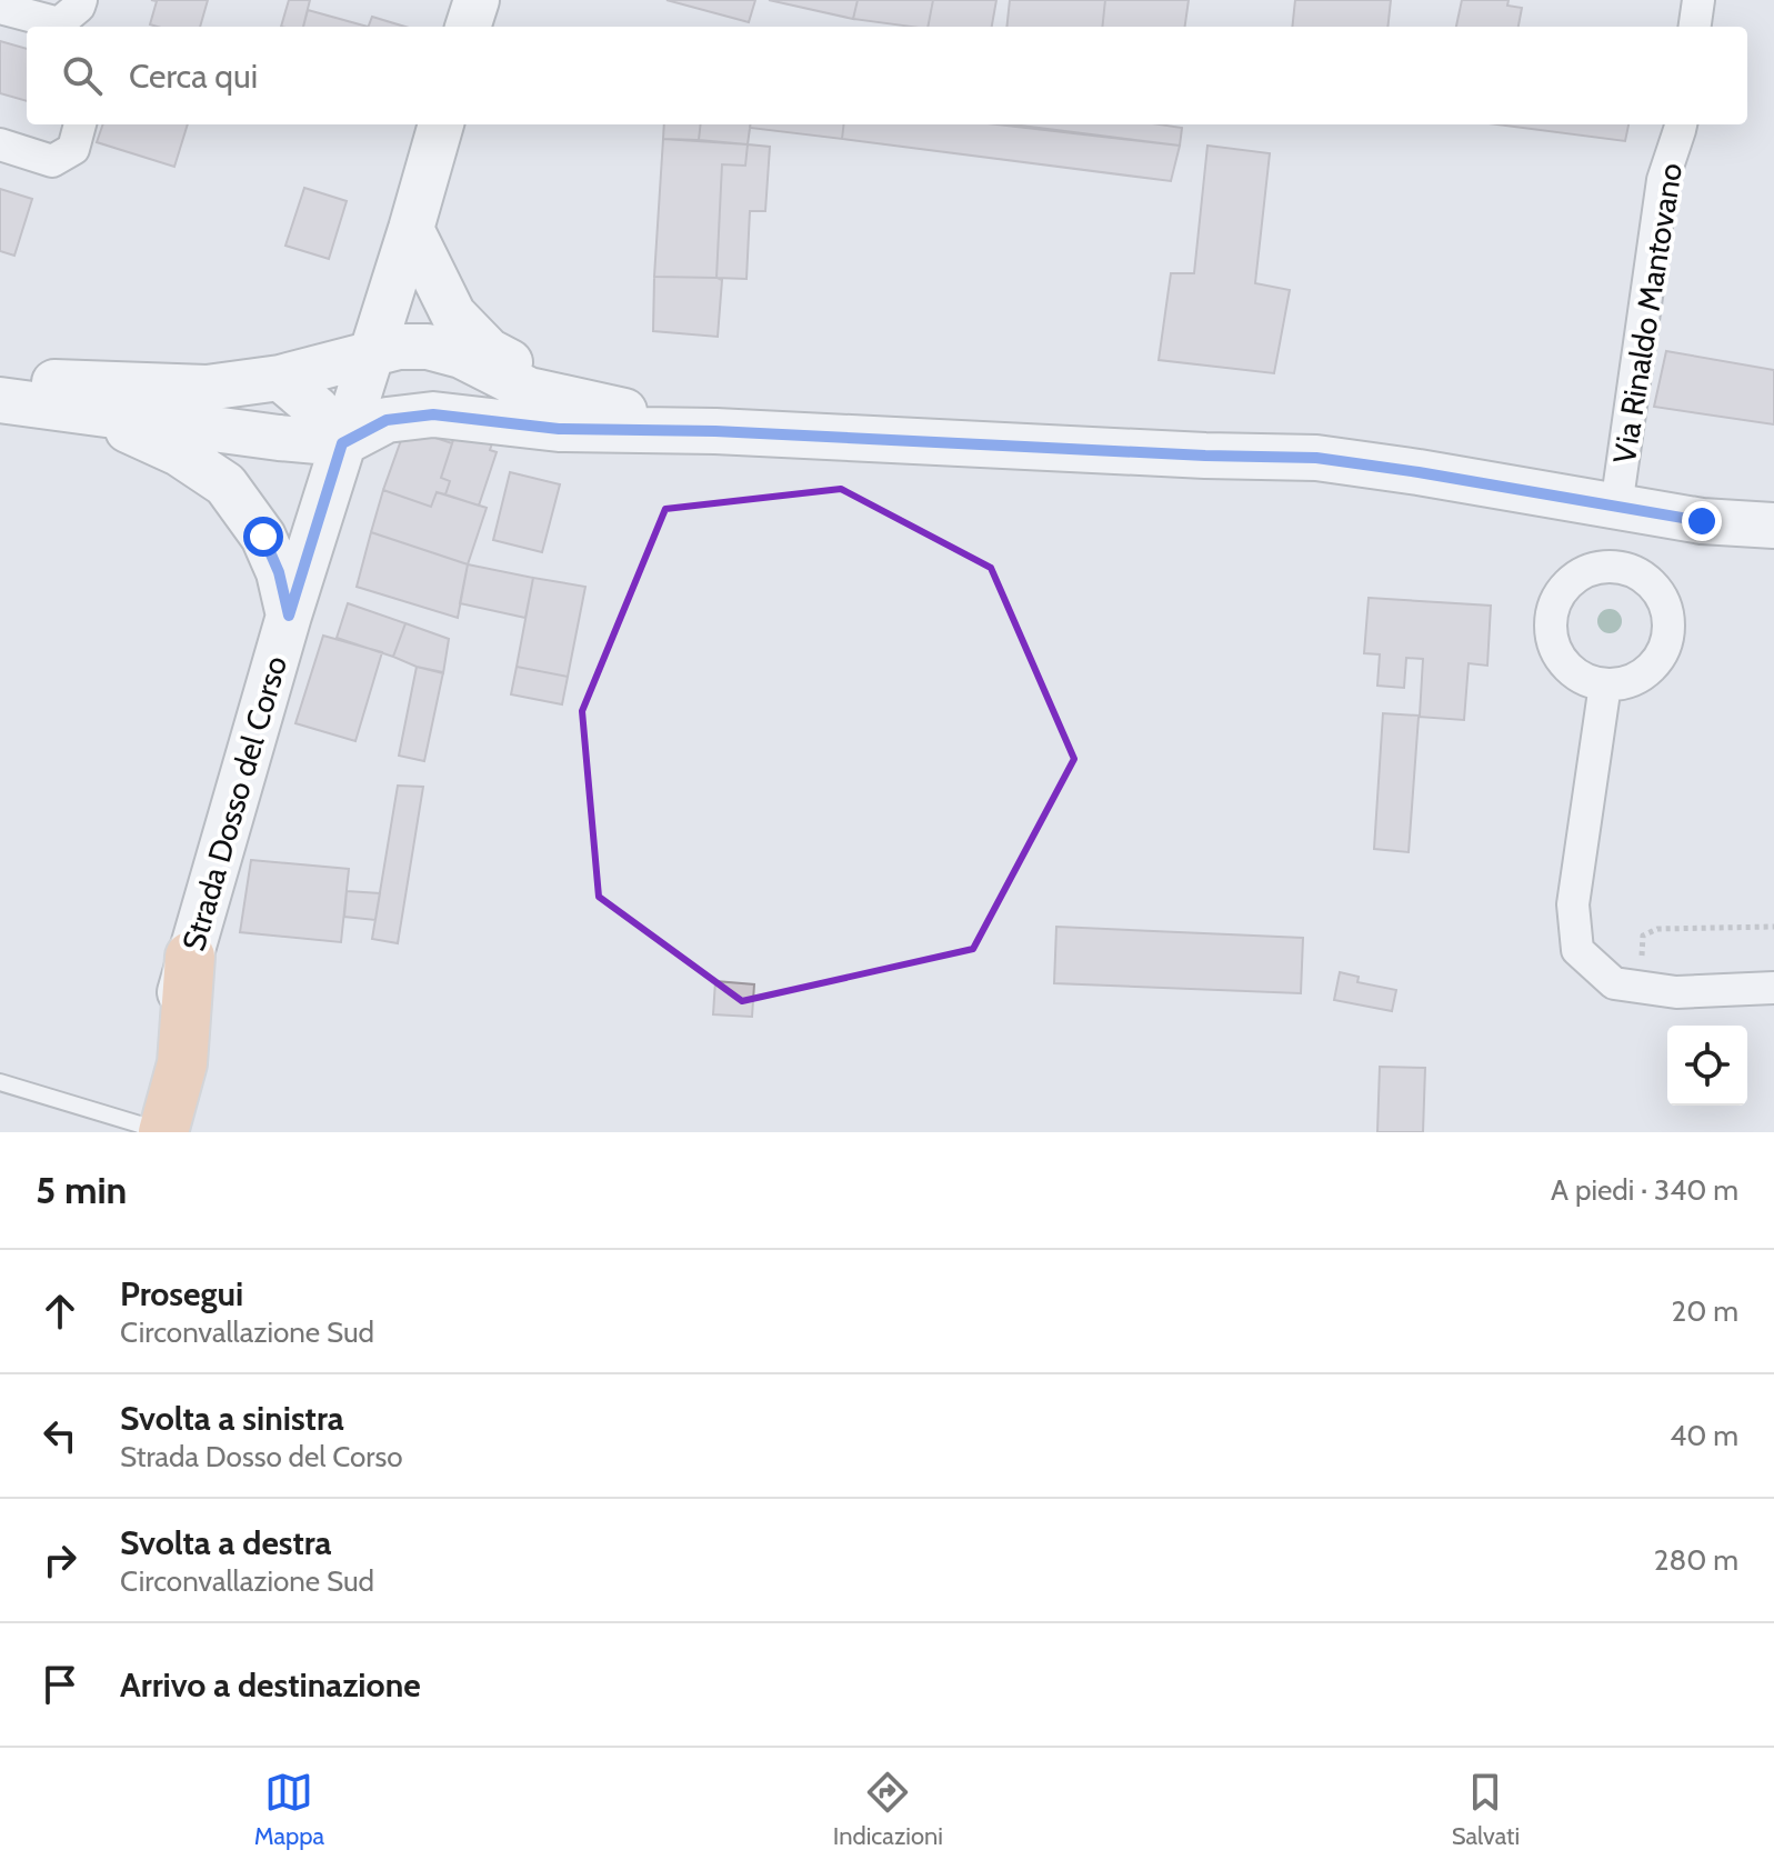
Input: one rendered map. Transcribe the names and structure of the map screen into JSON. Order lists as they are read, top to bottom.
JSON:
{
  "streets": {
    "main road": ["Strada Dosso del Corso"],
    "street": ["Via Rinaldo Mantovano"]
  },
  "page": {
    "search": "Cerca qui",
    "heading": ["5 min", "A piedi · 340 m"],
    "list": [
      ["Prosegui", "Circonvallazione Sud", "20 m"],
      ["Svolta a sinistra", "Strada Dosso del Corso", "40 m"],
      ["Svolta a destra", "Circonvallazione Sud", "280 m"],
      "Arrivo a destinazione"
    ],
    "nav": ["Mappa", "Indicazioni", "Salvati"]
  }
}
